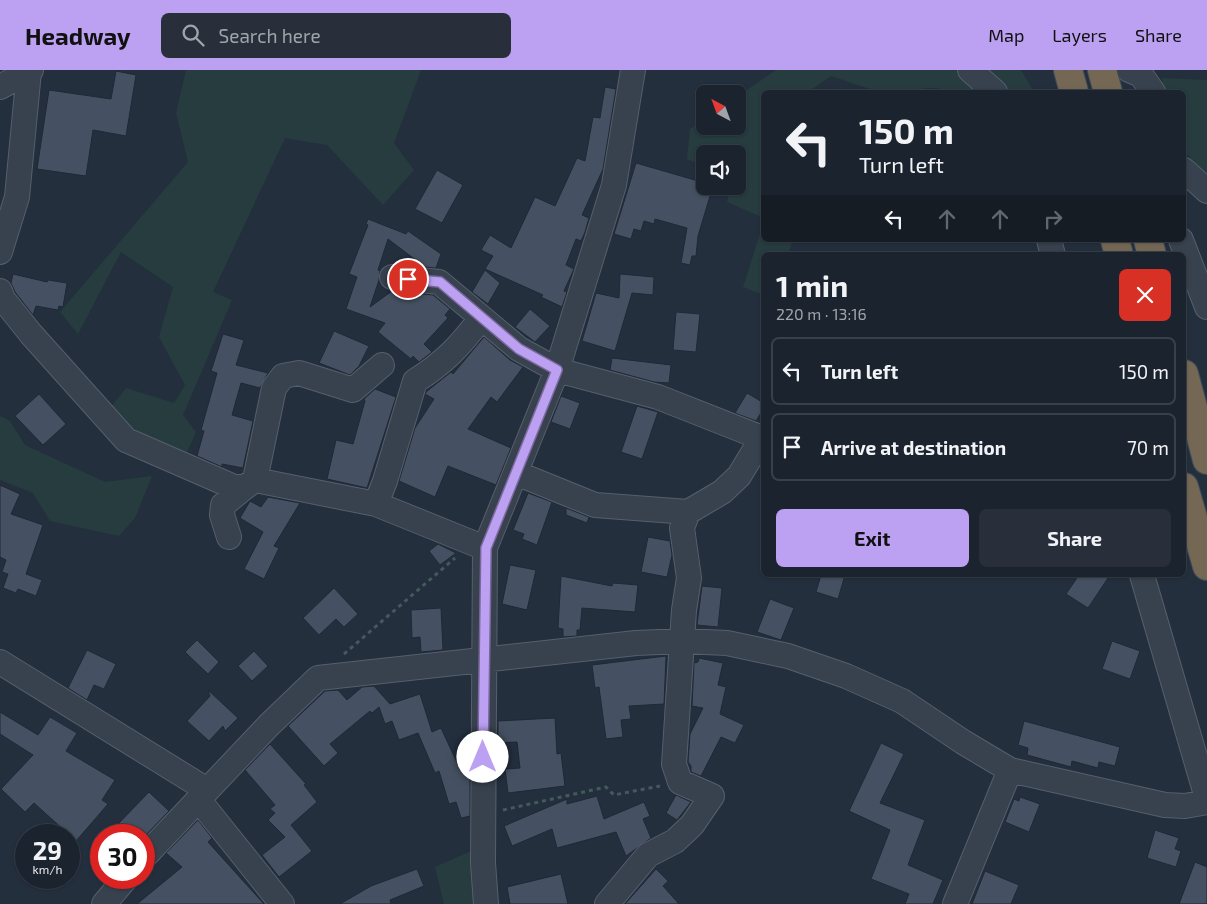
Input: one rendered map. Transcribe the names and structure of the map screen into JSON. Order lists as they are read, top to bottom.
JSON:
{
  "north": "top left",
  "page": {
    "header": "Headway",
    "search": "Search here",
    "nav": ["Map", "Layers", "Share"],
    "turn": ["150 m", "Turn left"],
    "heading": ["1 min", "220 m · 13:16"],
    "list": [
      {
        "name": "Turn left",
        "value": "150 m"
      },
      {
        "name": "Arrive at destination",
        "value": "70 m"
      }
    ],
    "buttons": ["Exit", "Share"],
    "speed": "29 km/h",
    "limit": "30"
  }
}
